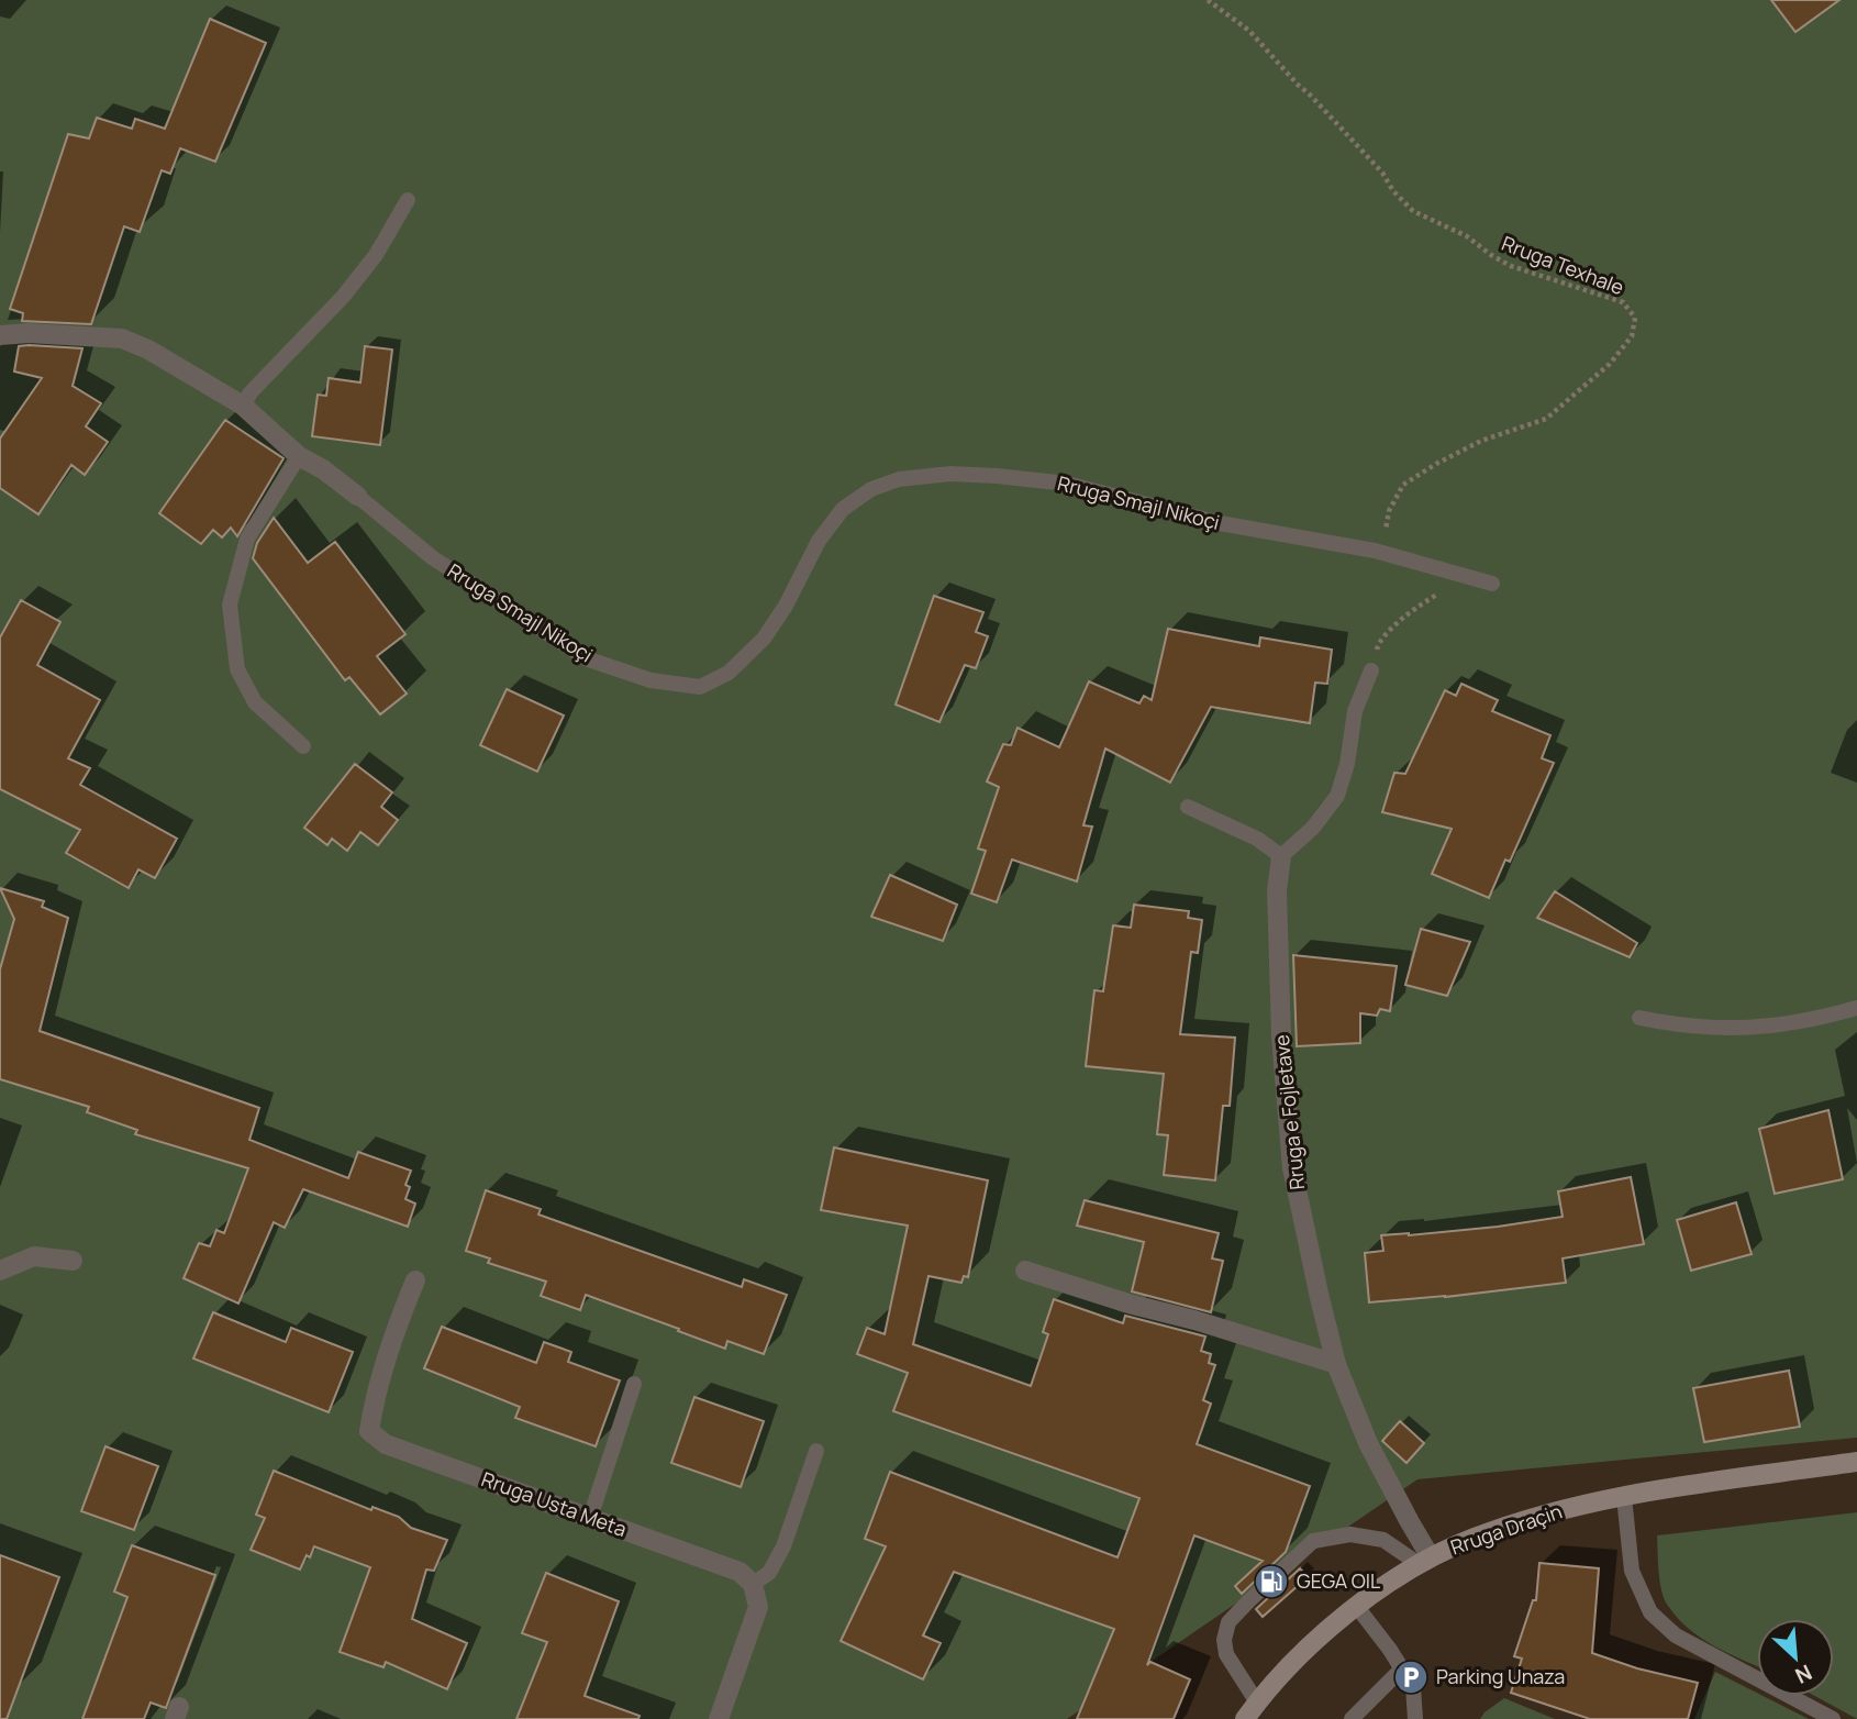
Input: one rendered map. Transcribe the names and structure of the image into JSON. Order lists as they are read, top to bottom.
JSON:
{
  "streets": {
    "main road": ["Rruga Draçin"],
    "street": ["Rruga Smajl Nikoçi", "Rruga e Fojletave", "Rruga Usta Meta"],
    "path": ["Rruga Texhale"]
  },
  "crossings": [
    ["Rruga Texhale", "Rruga Smajl Nikoçi"],
    ["Rruga e Fojletave", "Rruga Draçin"]
  ],
  "places": {
    "fuel station": ["GEGA OIL"],
    "parking": ["Parking Unaza"]
  },
  "north": "bottom right"
}
